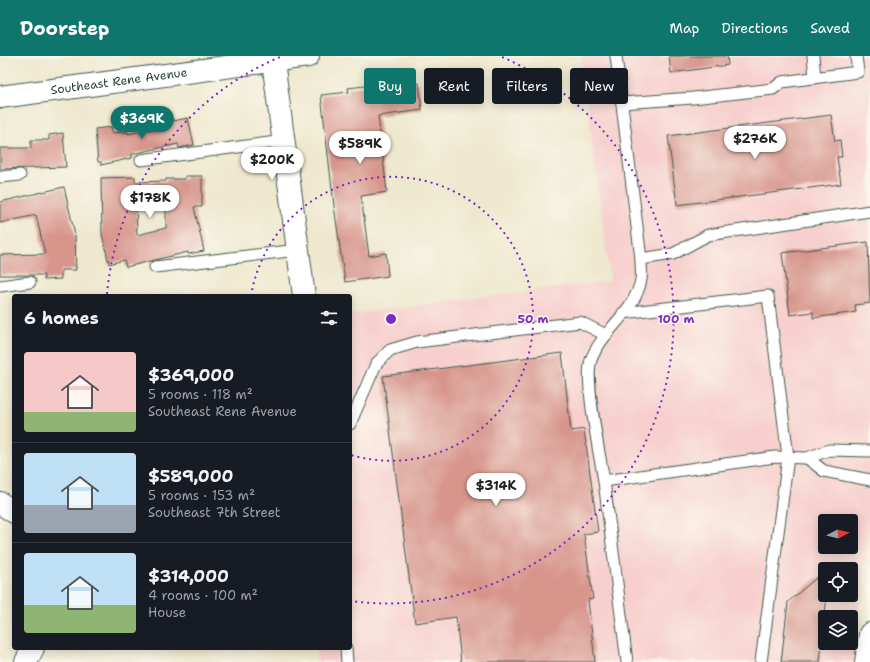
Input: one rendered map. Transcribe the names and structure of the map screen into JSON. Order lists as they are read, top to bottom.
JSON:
{
  "streets": {
    "main road": ["Southeast Rene Avenue"]
  },
  "north": "right",
  "page": {
    "header": "Doorstep",
    "nav": ["Map", "Directions", "Saved"],
    "chip": [
      "Buy",
      "Rent",
      "Filters",
      "New"
    ],
    "price": [
      "$369K",
      "$276K",
      "$589K",
      "$200K",
      "$178K",
      "$314K"
    ],
    "heading": "6 homes",
    "list": [
      {
        "name": "$369,000",
        "note": "5 rooms · 118 m² · Southeast Rene Avenue"
      },
      {
        "name": "$589,000",
        "note": "5 rooms · 153 m² · Southeast 7th Street"
      },
      {
        "name": "$314,000",
        "note": "4 rooms · 100 m² · House"
      }
    ]
  },
  "rings": ["50 m", "100 m"]
}
